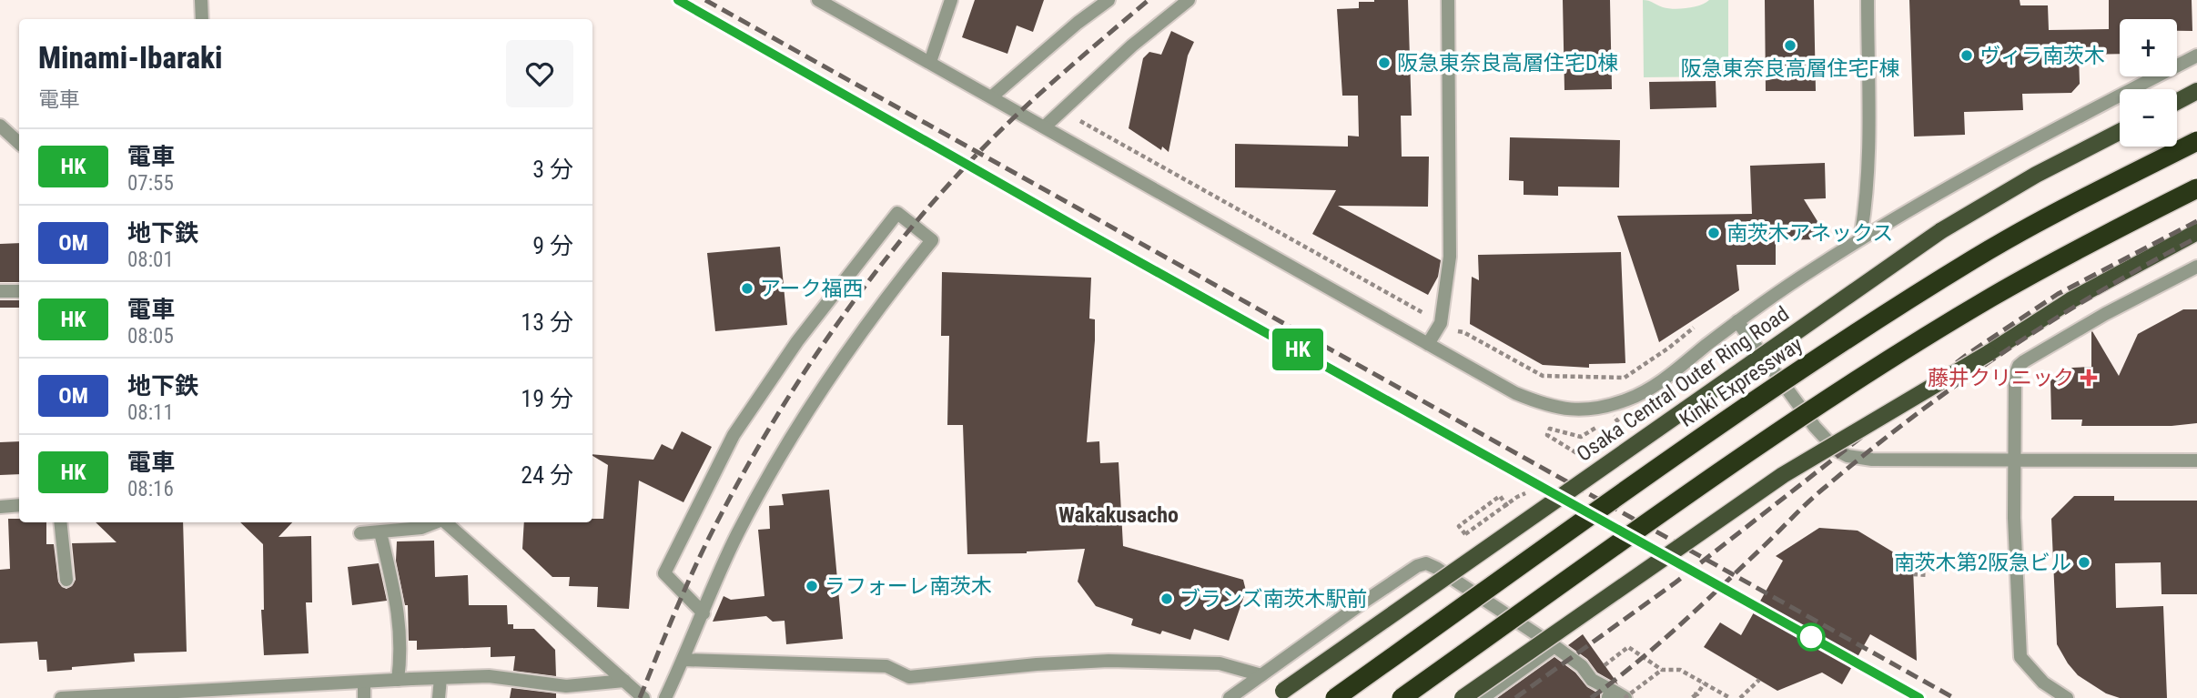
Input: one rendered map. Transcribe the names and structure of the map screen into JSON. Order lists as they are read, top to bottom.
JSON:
{
  "streets": {
    "highway": ["Kinki Expressway"],
    "main road": ["Osaka Central Outer Ring Road"]
  },
  "districts": ["Wakakusacho"],
  "places": {
    "other": [
      "阪急東奈良高層住宅F棟",
      "ヴィラ南茨木",
      "阪急東奈良高層住宅D棟",
      "南茨木アネックス",
      "アーク福西",
      "南茨木第2阪急ビル",
      "ラフォーレ南茨木",
      "ブランズ南茨木駅前"
    ],
    "health": ["藤井クリニック"]
  },
  "page": {
    "on_map": "HK",
    "map_buttons": ["+", "−"],
    "heading": ["Minami-Ibaraki", "電車"],
    "list": [
      {
        "mark": "HK",
        "name": "電車",
        "note": "07:55",
        "value": "3 分"
      },
      {
        "mark": "OM",
        "name": "地下鉄",
        "note": "08:01",
        "value": "9 分"
      },
      {
        "mark": "HK",
        "name": "電車",
        "note": "08:05",
        "value": "13 分"
      },
      {
        "mark": "OM",
        "name": "地下鉄",
        "note": "08:11",
        "value": "19 分"
      },
      {
        "mark": "HK",
        "name": "電車",
        "note": "08:16",
        "value": "24 分"
      }
    ]
  }
}
